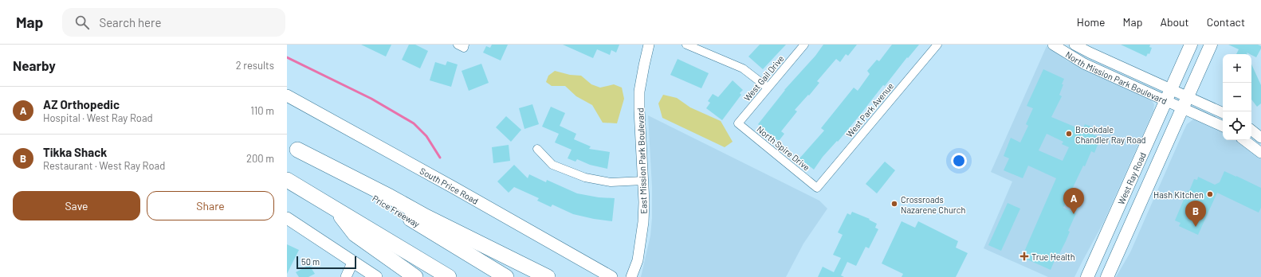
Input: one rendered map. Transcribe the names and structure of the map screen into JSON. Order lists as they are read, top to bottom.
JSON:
{
  "streets": {
    "highway": ["Price Freeway"],
    "main road": ["West Ray Road", "South Price Road"],
    "street": [
      "North Mission Park Boulevard",
      "West Gail Drive",
      "West Park Avenue",
      "North Spire Drive",
      "East Mission Park Boulevard"
    ]
  },
  "crossings": [
    ["North Mission Park Boulevard", "West Ray Road"],
    ["West Gail Drive", "North Spire Drive"],
    ["West Park Avenue", "North Spire Drive"]
  ],
  "places": {
    "other": ["Brookdale Chandler Ray Road", "Hash Kitchen", "Crossroads Nazarene Church"],
    "health": ["True Health"]
  },
  "scale_bar": "50 m",
  "page": {
    "header": "Map",
    "search": "Search here",
    "nav": [
      "Home",
      "Map",
      "About",
      "Contact"
    ],
    "heading": ["Nearby", "2 results"],
    "map_buttons": ["+", "−"],
    "list": [
      {
        "mark": "A",
        "name": "AZ Orthopedic",
        "note": "Hospital · West Ray Road",
        "value": "110 m"
      },
      {
        "mark": "B",
        "name": "Tikka Shack",
        "note": "Restaurant · West Ray Road",
        "value": "200 m"
      }
    ],
    "buttons": ["Save", "Share"],
    "pins": ["A", "B"],
    "scale": "50 m"
  }
}
